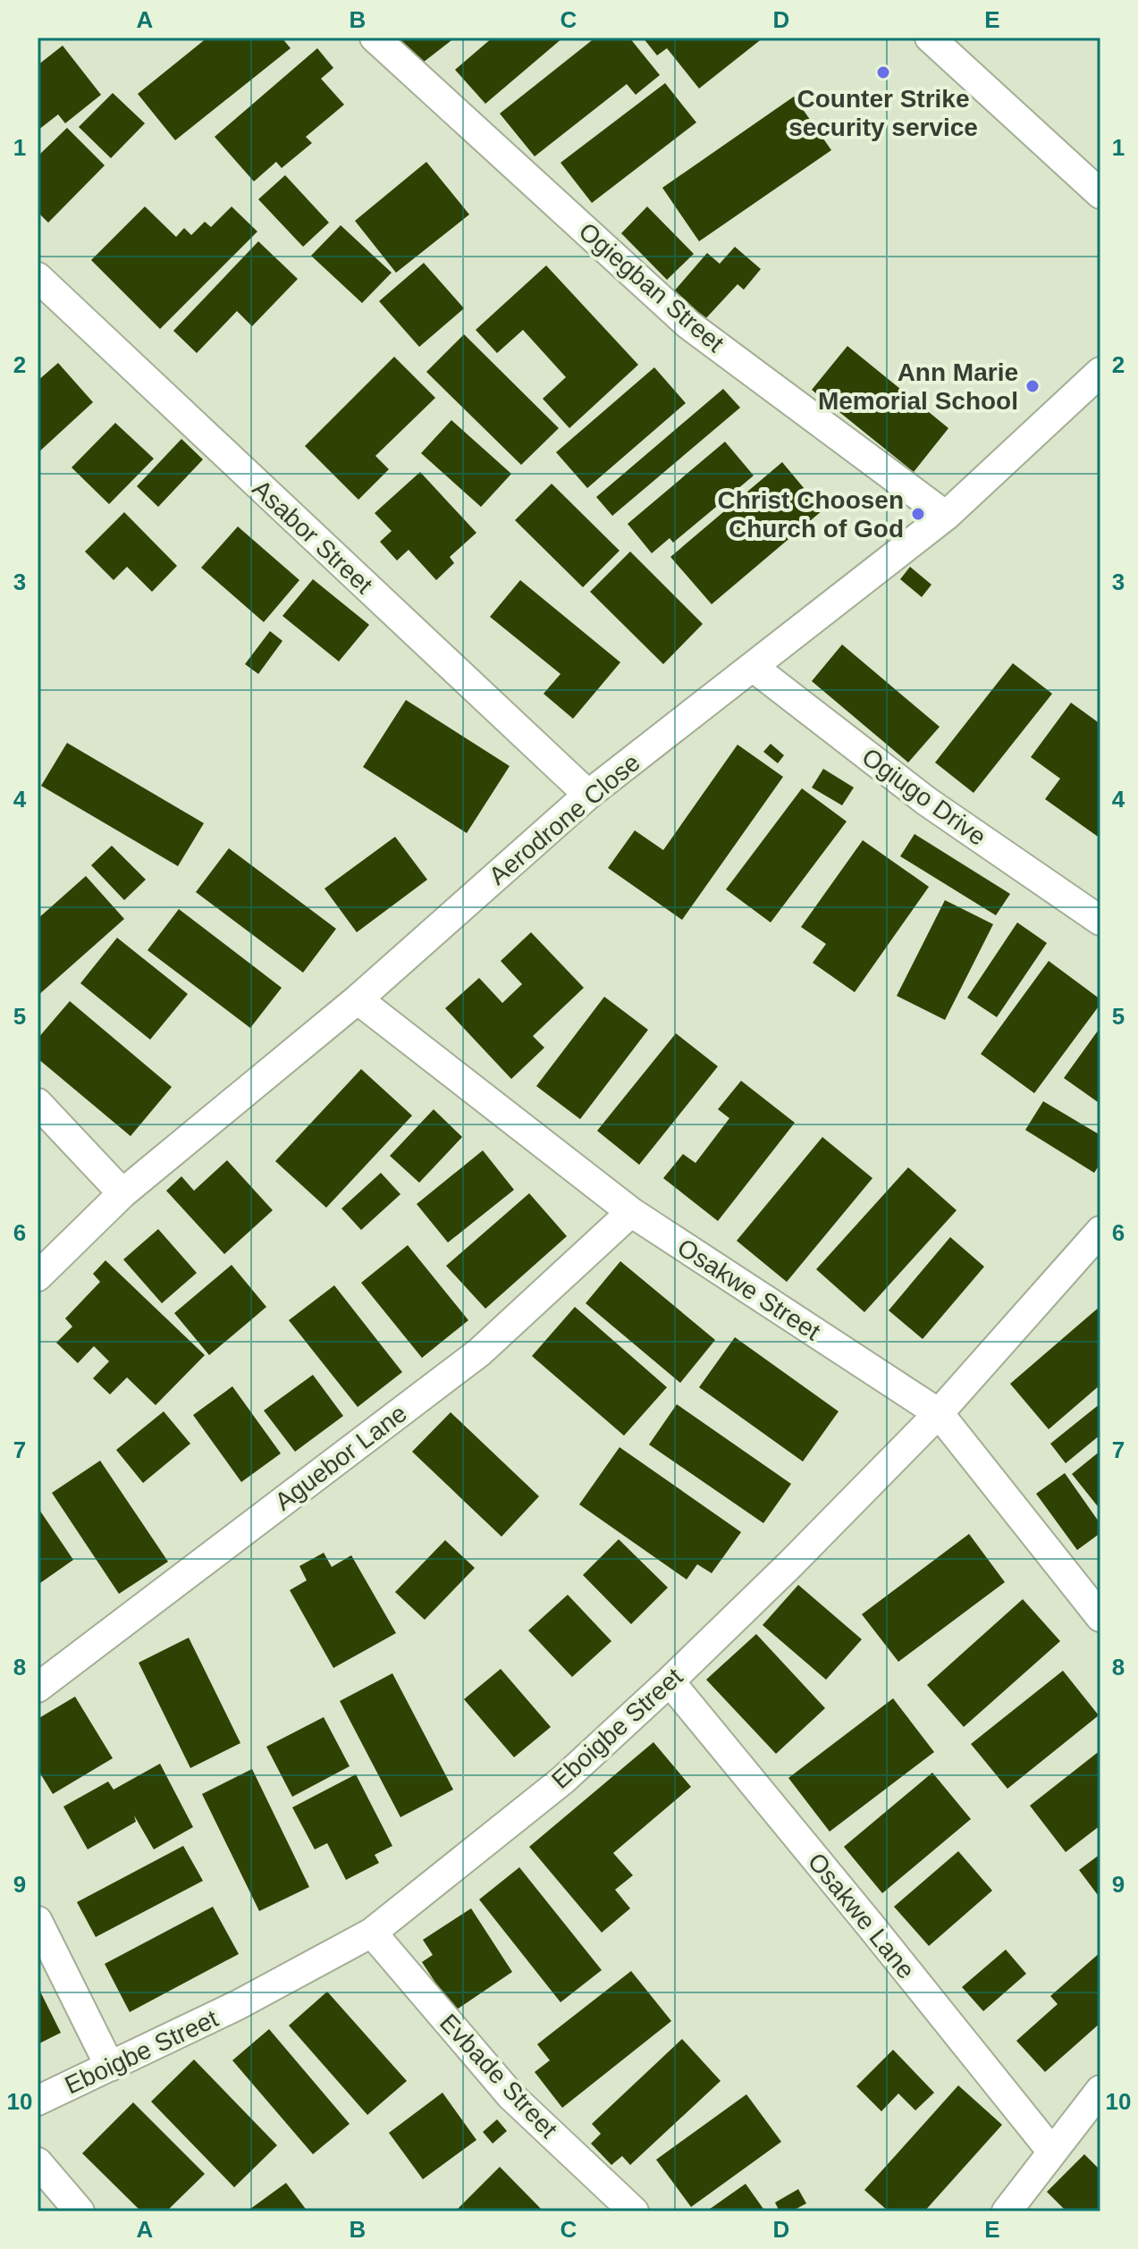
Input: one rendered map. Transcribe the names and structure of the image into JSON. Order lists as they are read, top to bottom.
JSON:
{
  "streets": {
    "street": [
      "Ogiegban Street",
      "Asabor Street",
      "Ogiugo Drive",
      "Aerodrone Close",
      "Osakwe Street",
      "Aguebor Lane",
      "Eboigbe Street",
      "Osakwe Lane",
      "Evbade Street"
    ]
  },
  "crossings": [
    ["Ogiegban Street", "Aerodrone Close"],
    ["Asabor Street", "Aerodrone Close"],
    ["Ogiugo Drive", "Aerodrone Close"],
    ["Aerodrone Close", "Osakwe Street"],
    ["Osakwe Street", "Aguebor Lane"],
    ["Osakwe Street", "Eboigbe Street"],
    ["Eboigbe Street", "Osakwe Lane"],
    ["Eboigbe Street", "Evbade Street"]
  ],
  "places": ["Counter Strike security service", "Ann Marie Memorial School", "Christ Choosen Church of God"],
  "grid": {
    "columns": [
      "A",
      "B",
      "C",
      "D",
      "E"
    ],
    "rows": [
      "1",
      "2",
      "3",
      "4",
      "5",
      "6",
      "7",
      "8",
      "9",
      "10"
    ]
  }
}
